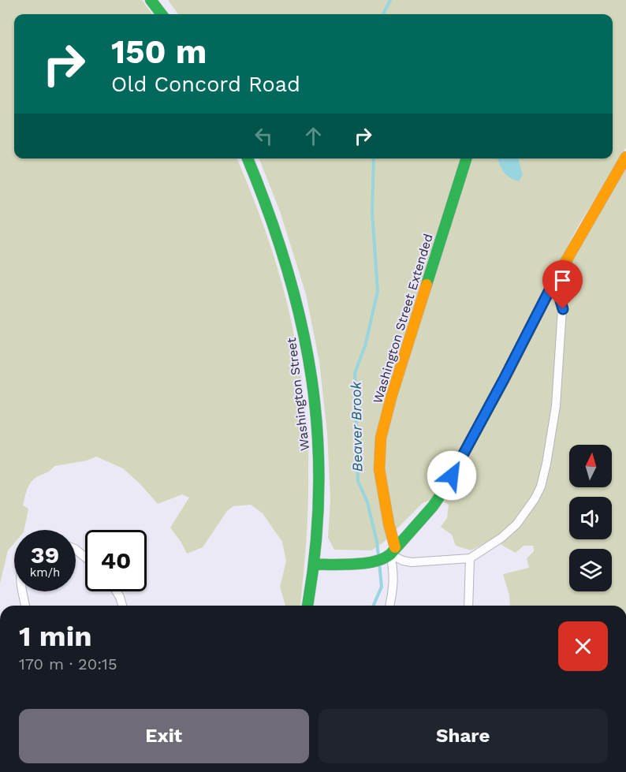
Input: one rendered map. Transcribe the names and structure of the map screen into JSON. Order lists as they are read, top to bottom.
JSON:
{
  "streets": {
    "street": ["Washington Street Extended", "Washington Street"]
  },
  "water": ["Beaver Brook"],
  "north": "top",
  "page": {
    "turn": ["150 m", "Old Concord Road"],
    "speed": "39 km/h",
    "limit": "40",
    "heading": ["1 min", "170 m · 20:15"],
    "buttons": ["Exit", "Share"]
  }
}
